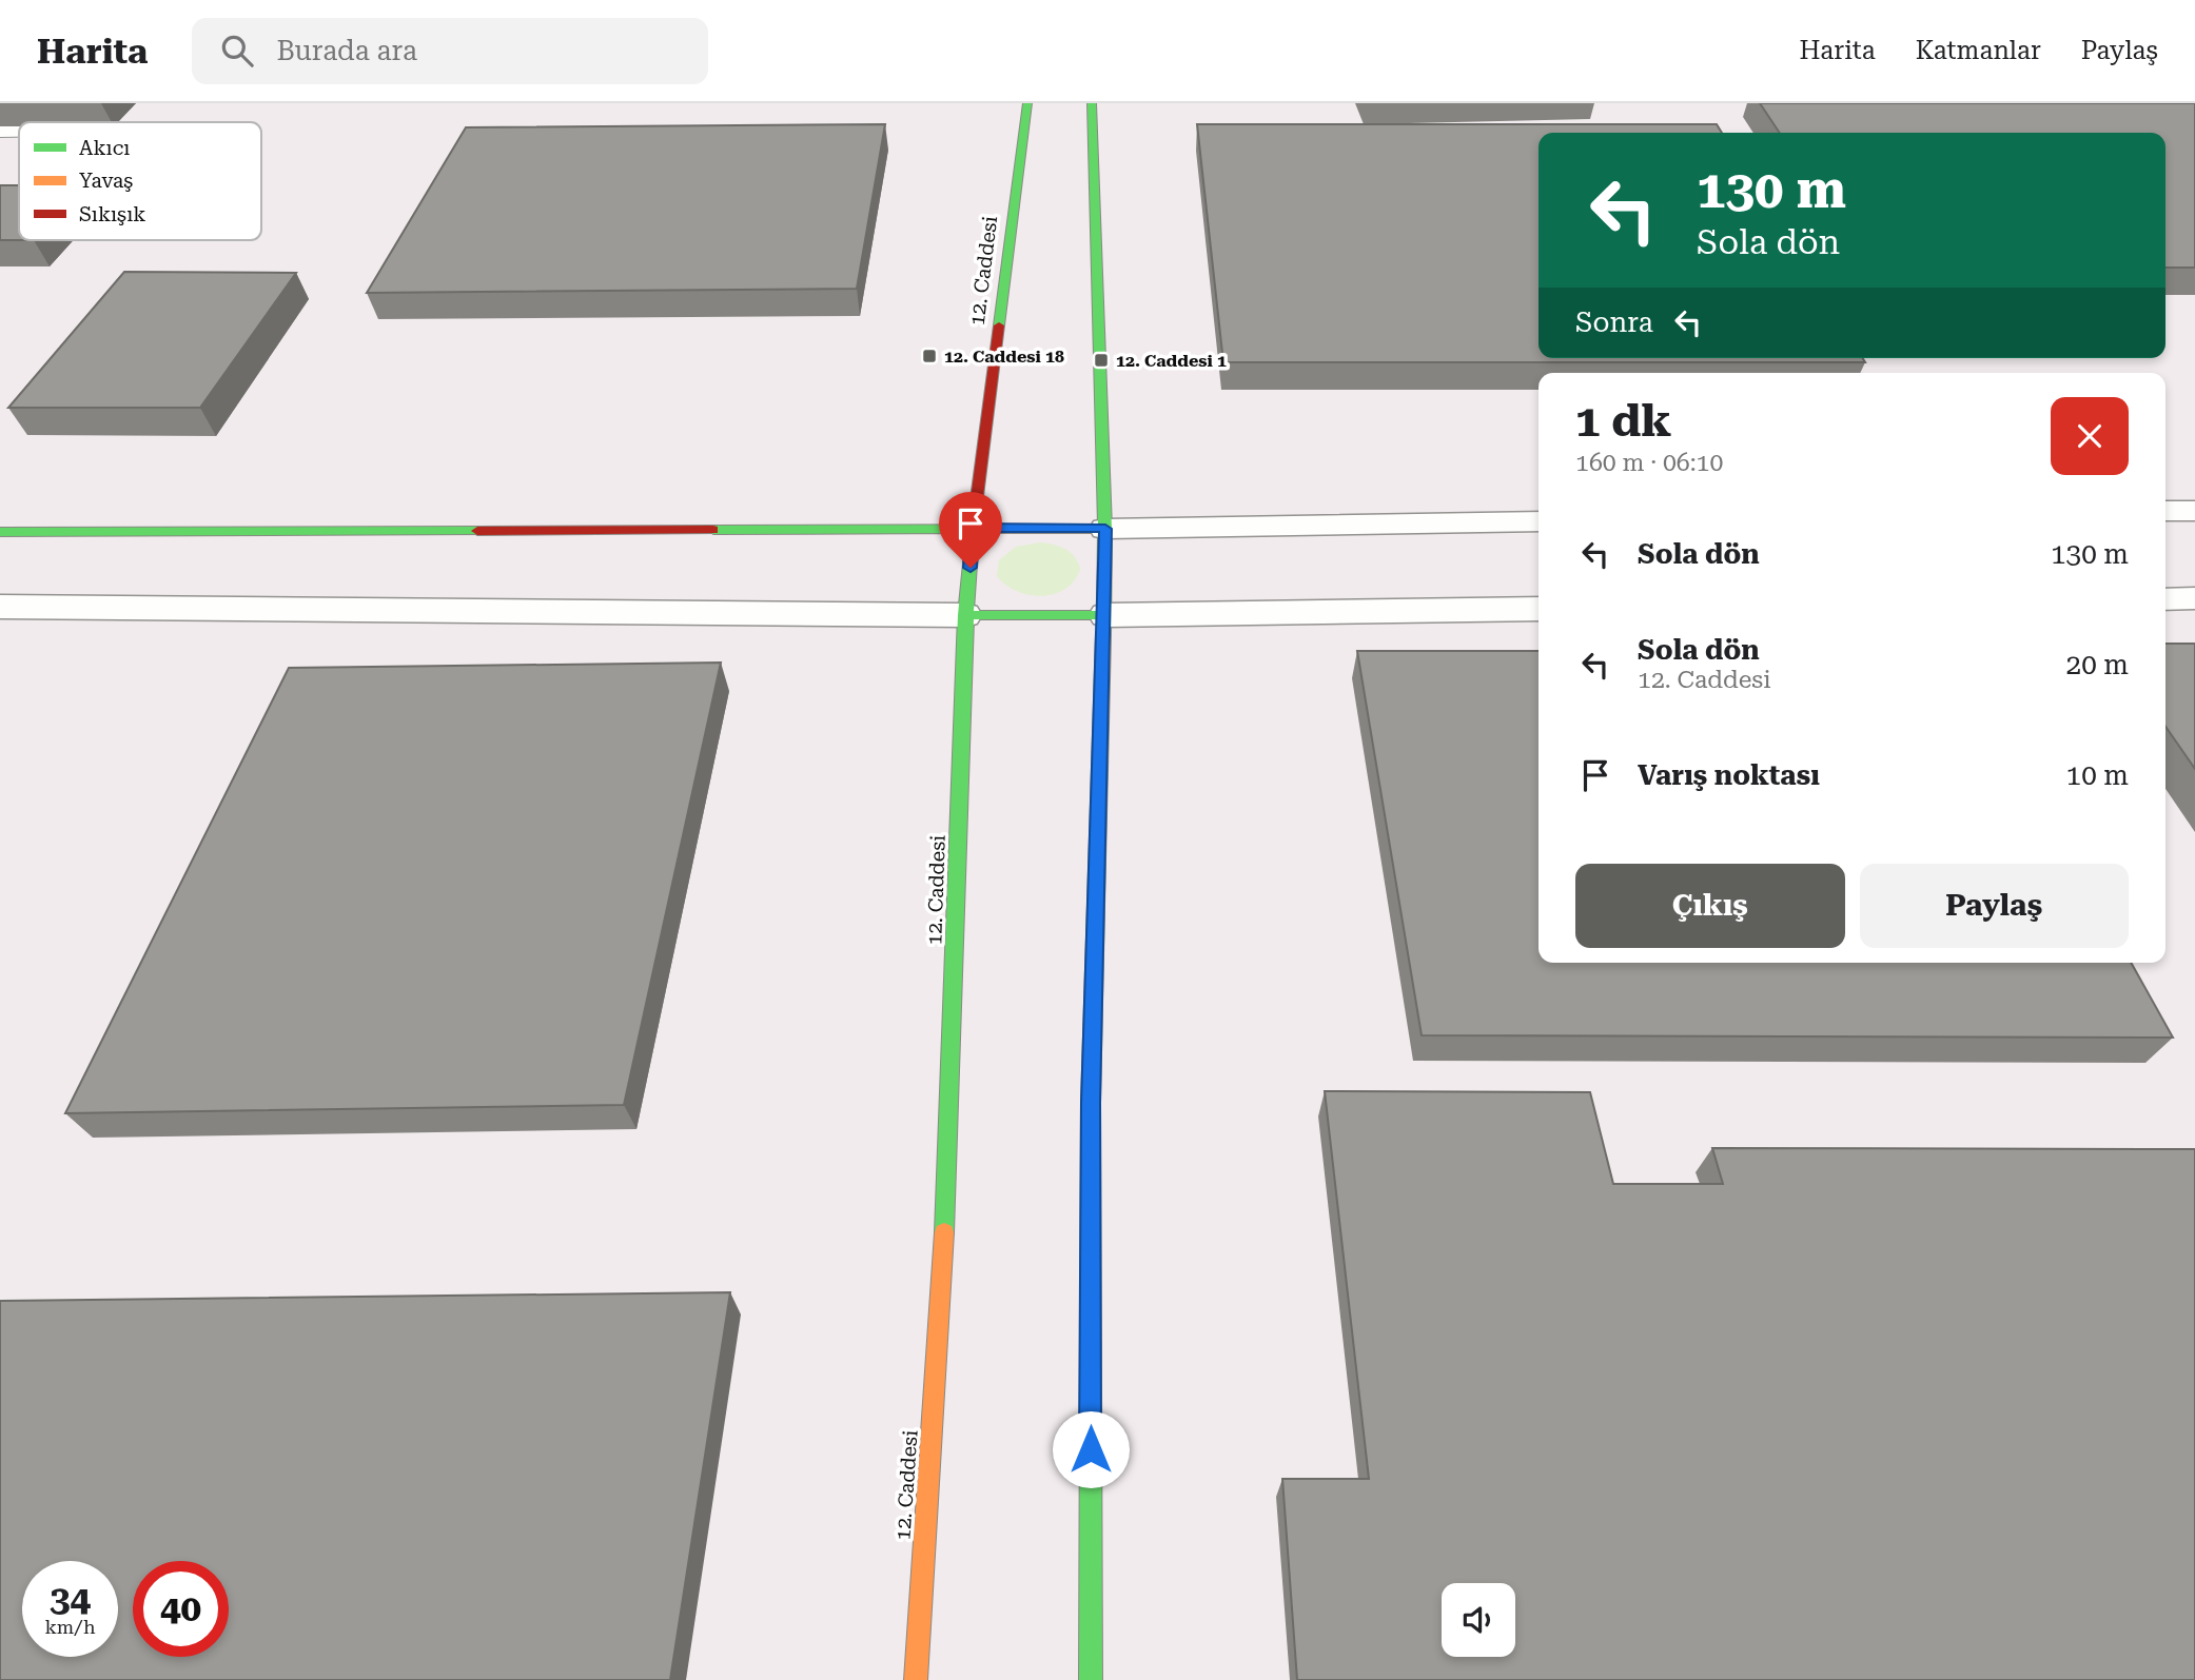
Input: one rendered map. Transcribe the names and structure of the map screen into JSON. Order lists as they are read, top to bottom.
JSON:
{
  "streets": {
    "street": ["12. Caddesi"]
  },
  "places": {
    "transit": ["12. Caddesi 18", "12. Caddesi 1"]
  },
  "legend": ["Akıcı", "Yavaş", "Sıkışık"],
  "page": {
    "header": "Harita",
    "search": "Burada ara",
    "nav": ["Harita", "Katmanlar", "Paylaş"],
    "turn": ["130 m", "Sola dön"],
    "then": "Sonra",
    "heading": ["1 dk", "160 m · 06:10"],
    "list": [
      {
        "name": "Sola dön",
        "value": "130 m"
      },
      {
        "name": "Sola dön",
        "note": "12. Caddesi",
        "value": "20 m"
      },
      {
        "name": "Varış noktası",
        "value": "10 m"
      }
    ],
    "buttons": ["Çıkış", "Paylaş"],
    "speed": "34 km/h",
    "limit": "40"
  }
}
